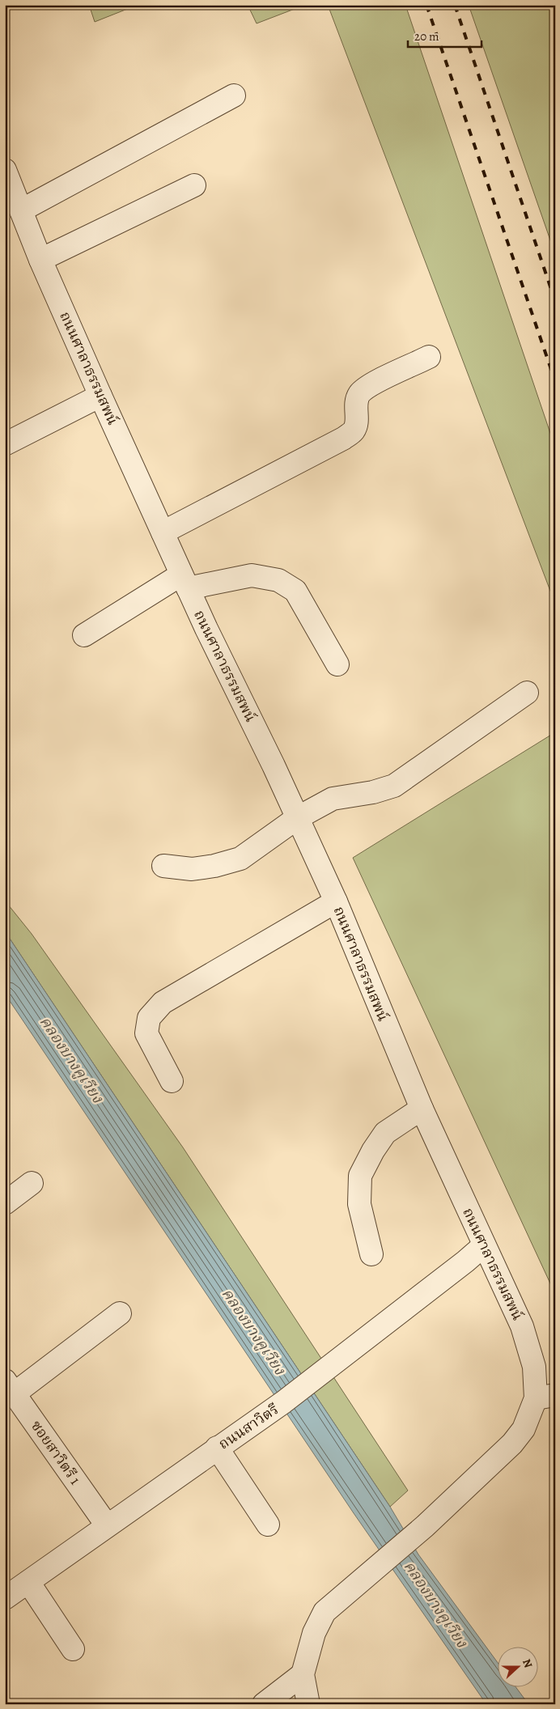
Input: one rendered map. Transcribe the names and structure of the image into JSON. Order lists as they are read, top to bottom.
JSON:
{
  "streets": {
    "street": ["ถนนศาลาธรรมสพน์", "ถนนสาวิตรี", "ซอยสาวิตรี 1"]
  },
  "crossings": [
    ["ถนนศาลาธรรมสพน์", "ถนนสาวิตรี"],
    ["ถนนสาวิตรี", "ซอยสาวิตรี 1"]
  ],
  "water": ["คลองบางคูเวียง"],
  "scale_bar": "20 m",
  "north": "right"
}
